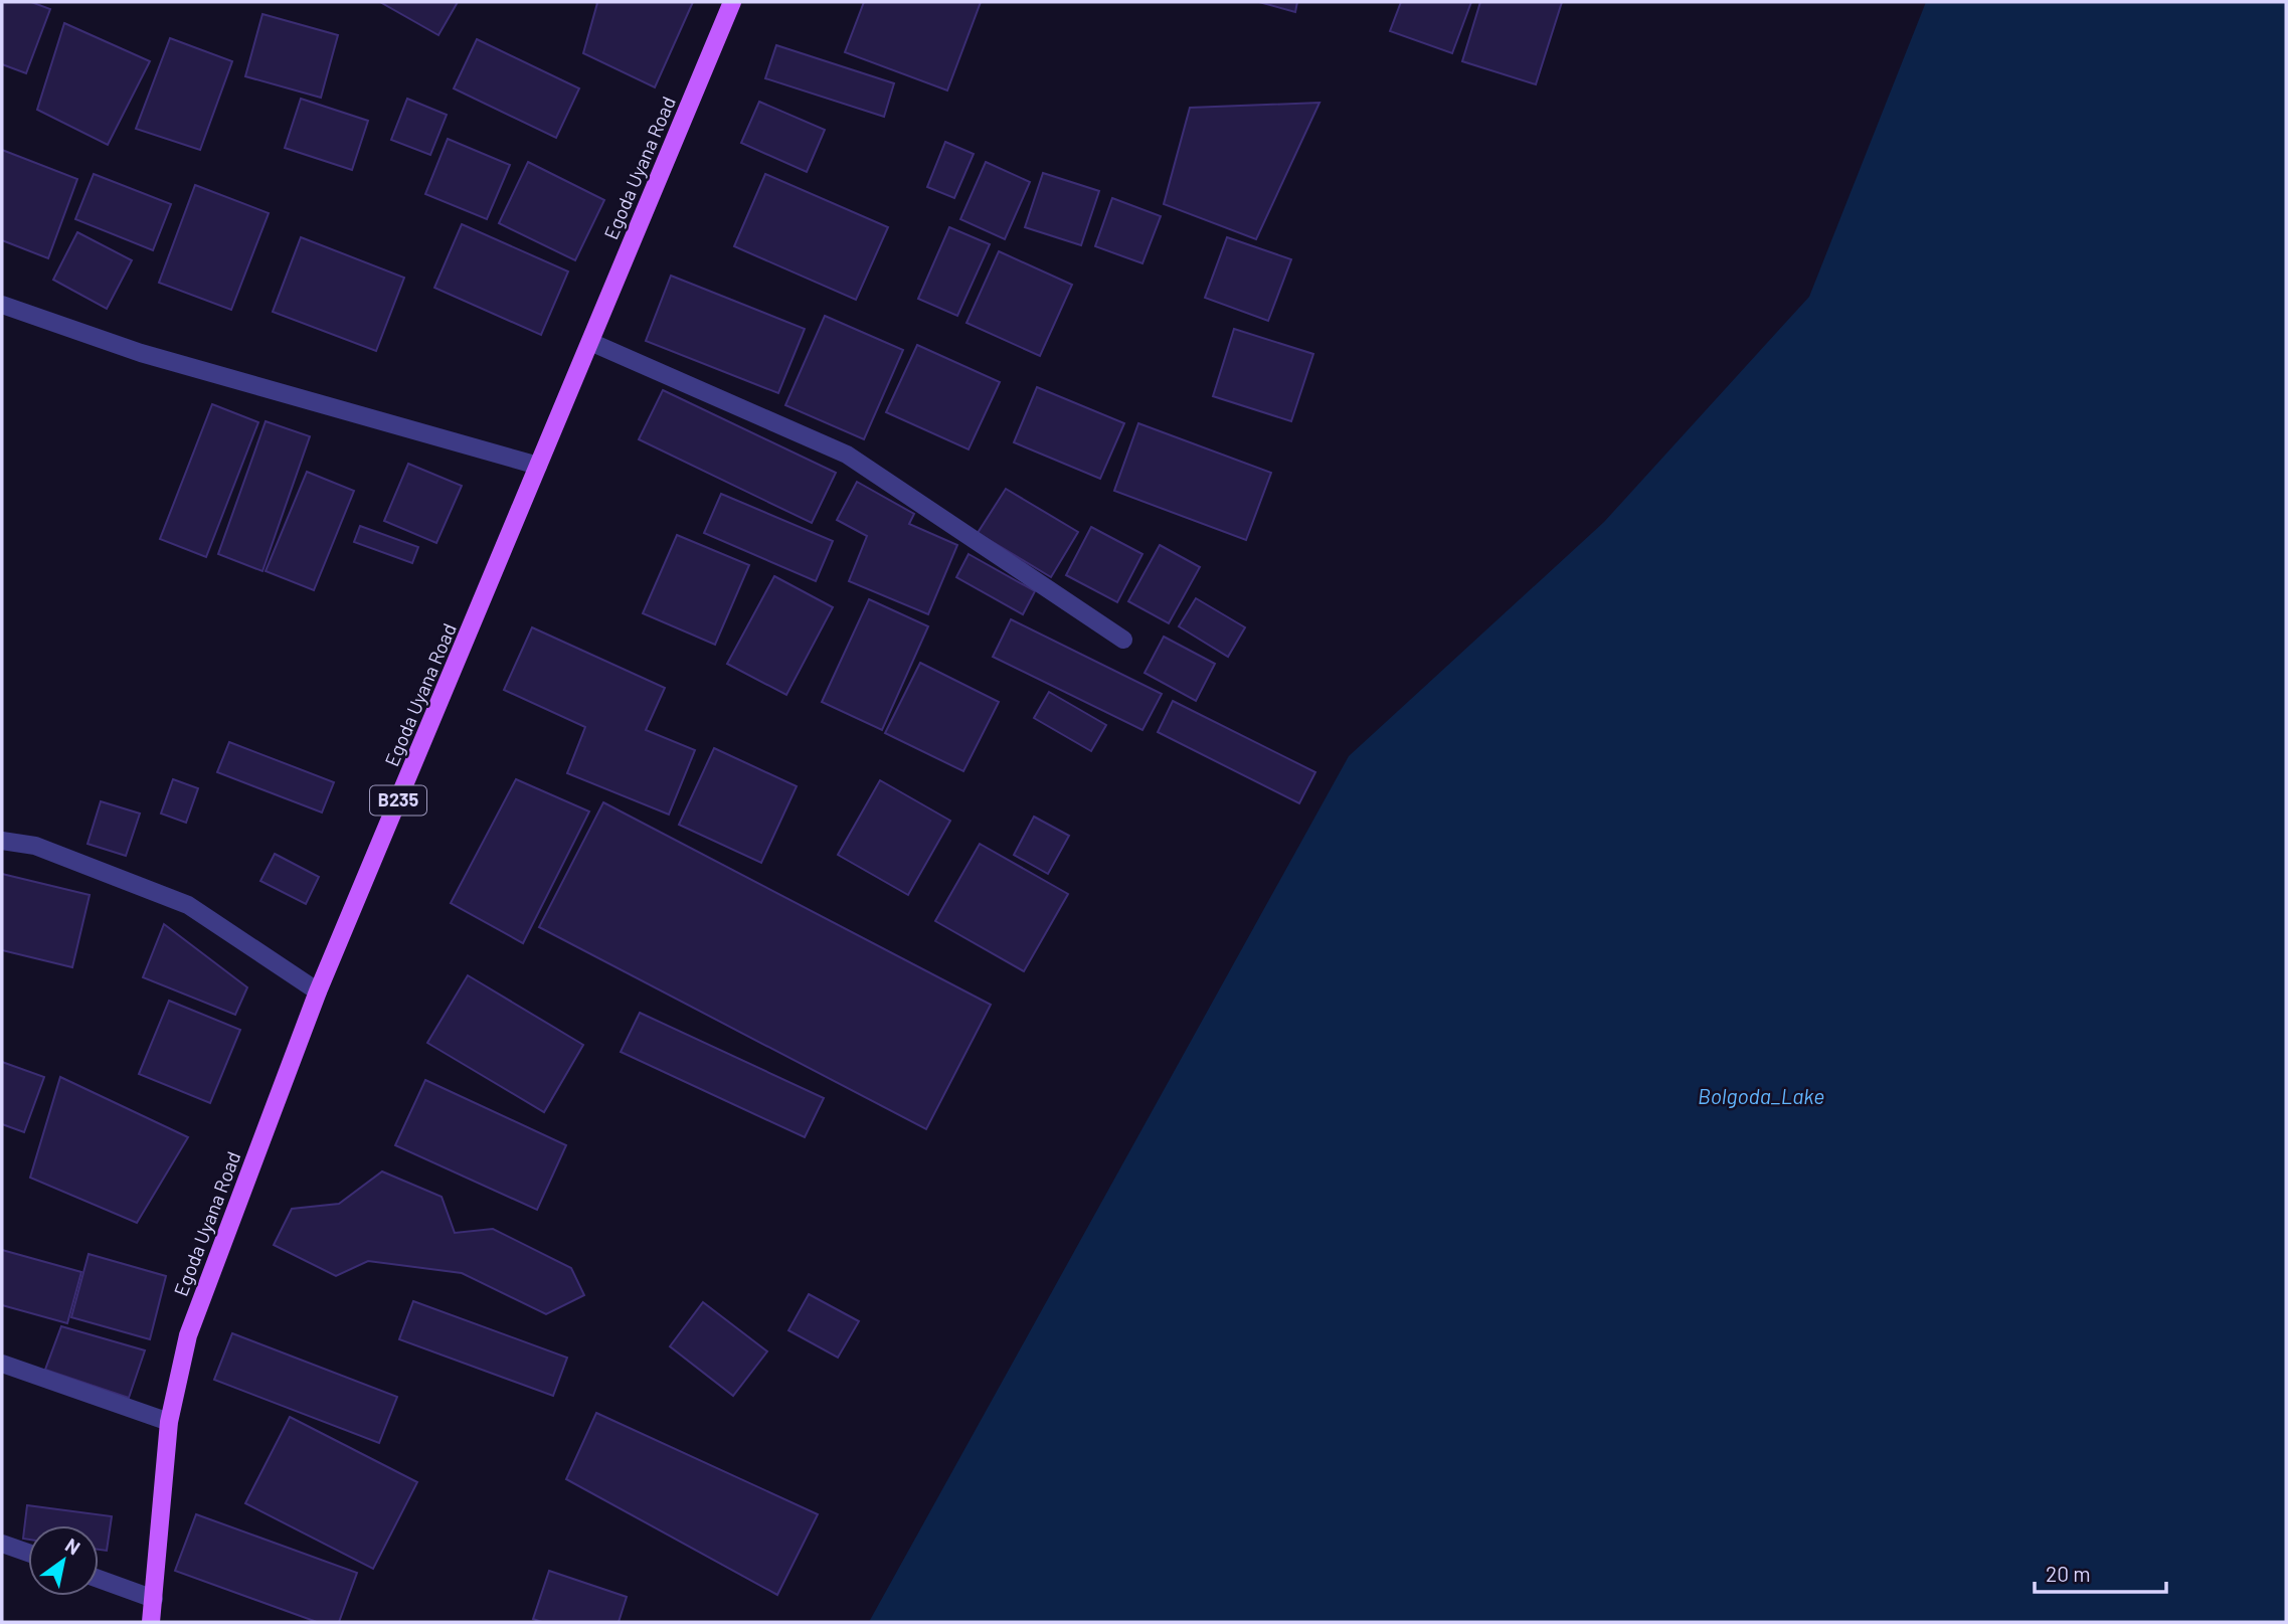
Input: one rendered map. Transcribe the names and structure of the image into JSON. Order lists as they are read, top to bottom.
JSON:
{
  "streets": {
    "main road": ["Egoda Uyana Road", "B235"]
  },
  "water": ["Bolgoda_Lake"],
  "scale_bar": "20 m",
  "north": "top right"
}
